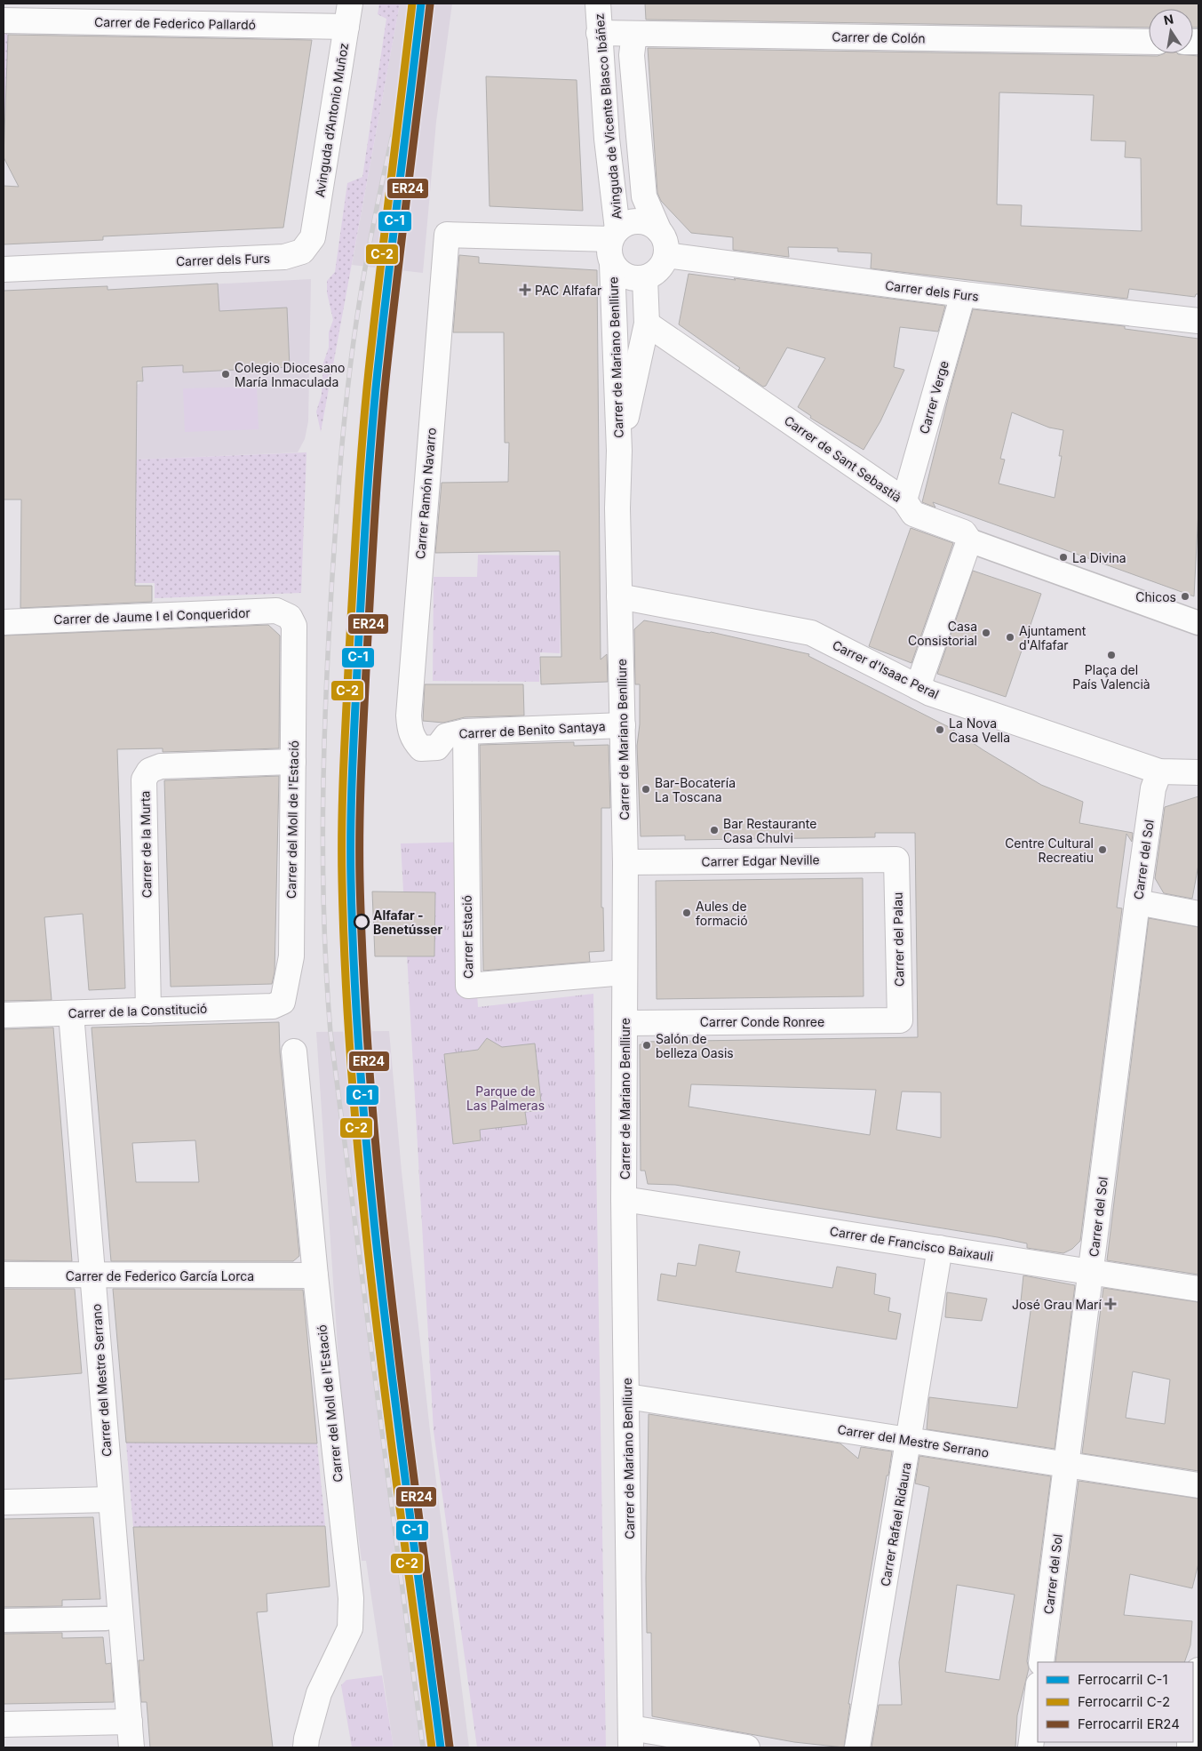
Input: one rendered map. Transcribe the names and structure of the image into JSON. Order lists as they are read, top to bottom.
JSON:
{
  "streets": {
    "street": [
      "Carrer de Federico Pallardó",
      "Carrer de Colón",
      "Avinguda de Vicente Blasco Ibáñez",
      "Avinguda d’Antonio Muñoz",
      "Carrer dels Furs",
      "Carrer de Mariano Benlliure",
      "Carrer Verge",
      "Carrer de Sant Sebastià",
      "Carrer Ramón Navarro",
      "Carrer de Jaume I el Conqueridor",
      "Carrer d'Isaac Peral",
      "Carrer de Benito Santaya",
      "Carrer del Moll de l'Estació",
      "Carrer de la Murta",
      "Carrer del Sol",
      "Carrer Edgar Neville",
      "Carrer Estació",
      "Carrer del Palau",
      "Carrer de la Constitució",
      "Carrer Conde Ronree",
      "Carrer de Francisco Baixauli",
      "Carrer de Federico García Lorca",
      "Carrer del Mestre Serrano",
      "Carrer Rafael Ridaura"
    ]
  },
  "crossings": [
    ["Carrer de Federico Pallardó", "Avinguda d’Antonio Muñoz"],
    ["Carrer de Colón", "Avinguda de Vicente Blasco Ibáñez"],
    ["Avinguda de Vicente Blasco Ibáñez", "Carrer dels Furs"],
    ["Avinguda de Vicente Blasco Ibáñez", "Carrer de Mariano Benlliure"],
    ["Avinguda de Vicente Blasco Ibáñez", "Carrer Ramón Navarro"],
    ["Avinguda d’Antonio Muñoz", "Carrer dels Furs"],
    ["Carrer dels Furs", "Carrer de Mariano Benlliure"],
    ["Carrer dels Furs", "Carrer Verge"],
    ["Carrer dels Furs", "Carrer Ramón Navarro"],
    ["Carrer de Mariano Benlliure", "Carrer de Sant Sebastià"],
    ["Carrer de Mariano Benlliure", "Carrer Ramón Navarro"],
    ["Carrer de Mariano Benlliure", "Carrer d'Isaac Peral"],
    ["Carrer de Mariano Benlliure", "Carrer de Benito Santaya"],
    ["Carrer de Mariano Benlliure", "Carrer Edgar Neville"],
    ["Carrer de Mariano Benlliure", "Carrer Estació"],
    ["Carrer de Mariano Benlliure", "Carrer Conde Ronree"],
    ["Carrer de Mariano Benlliure", "Carrer de Francisco Baixauli"],
    ["Carrer de Mariano Benlliure", "Carrer del Mestre Serrano"],
    ["Carrer Verge", "Carrer de Sant Sebastià"],
    ["Carrer Ramón Navarro", "Carrer de Benito Santaya"],
    ["Carrer de Jaume I el Conqueridor", "Carrer del Moll de l'Estació"],
    ["Carrer d'Isaac Peral", "Carrer del Sol"],
    ["Carrer de Benito Santaya", "Carrer Estació"],
    ["Carrer del Moll de l'Estació", "Carrer de la Murta"],
    ["Carrer del Moll de l'Estació", "Carrer de la Constitució"],
    ["Carrer del Moll de l'Estació", "Carrer de Federico García Lorca"],
    ["Carrer de la Murta", "Carrer de la Constitució"],
    ["Carrer del Sol", "Carrer de Francisco Baixauli"],
    ["Carrer del Sol", "Carrer del Mestre Serrano"],
    ["Carrer Edgar Neville", "Carrer del Palau"],
    ["Carrer del Palau", "Carrer Conde Ronree"],
    ["Carrer de la Constitució", "Carrer del Mestre Serrano"],
    ["Carrer de Francisco Baixauli", "Carrer Rafael Ridaura"],
    ["Carrer de Federico García Lorca", "Carrer del Mestre Serrano"],
    ["Carrer del Mestre Serrano", "Carrer Rafael Ridaura"]
  ],
  "parks": ["Parque de Las Palmeras"],
  "places": {
    "health": ["PAC Alfafar", "José Grau Marí"],
    "other": [
      "Colegio Diocesano María Inmaculada",
      "La Divina",
      "Chicos",
      "Casa Consistorial",
      "Ajuntament d'Alfafar",
      "Plaça del País Valencià",
      "La Nova Casa Vella",
      "Bar-Bocatería La Toscana",
      "Bar Restaurante Casa Chulvi",
      "Centre Cultural Recreatiu",
      "Aules de formació",
      "Alfafar - Benetússer",
      "Salón de belleza Oasis"
    ]
  },
  "lines": ["rail line C-1", "rail line C-2", "rail line ER24"],
  "legend": ["Ferrocarril C-1", "Ferrocarril C-2", "Ferrocarril ER24"],
  "north": "top"
}
